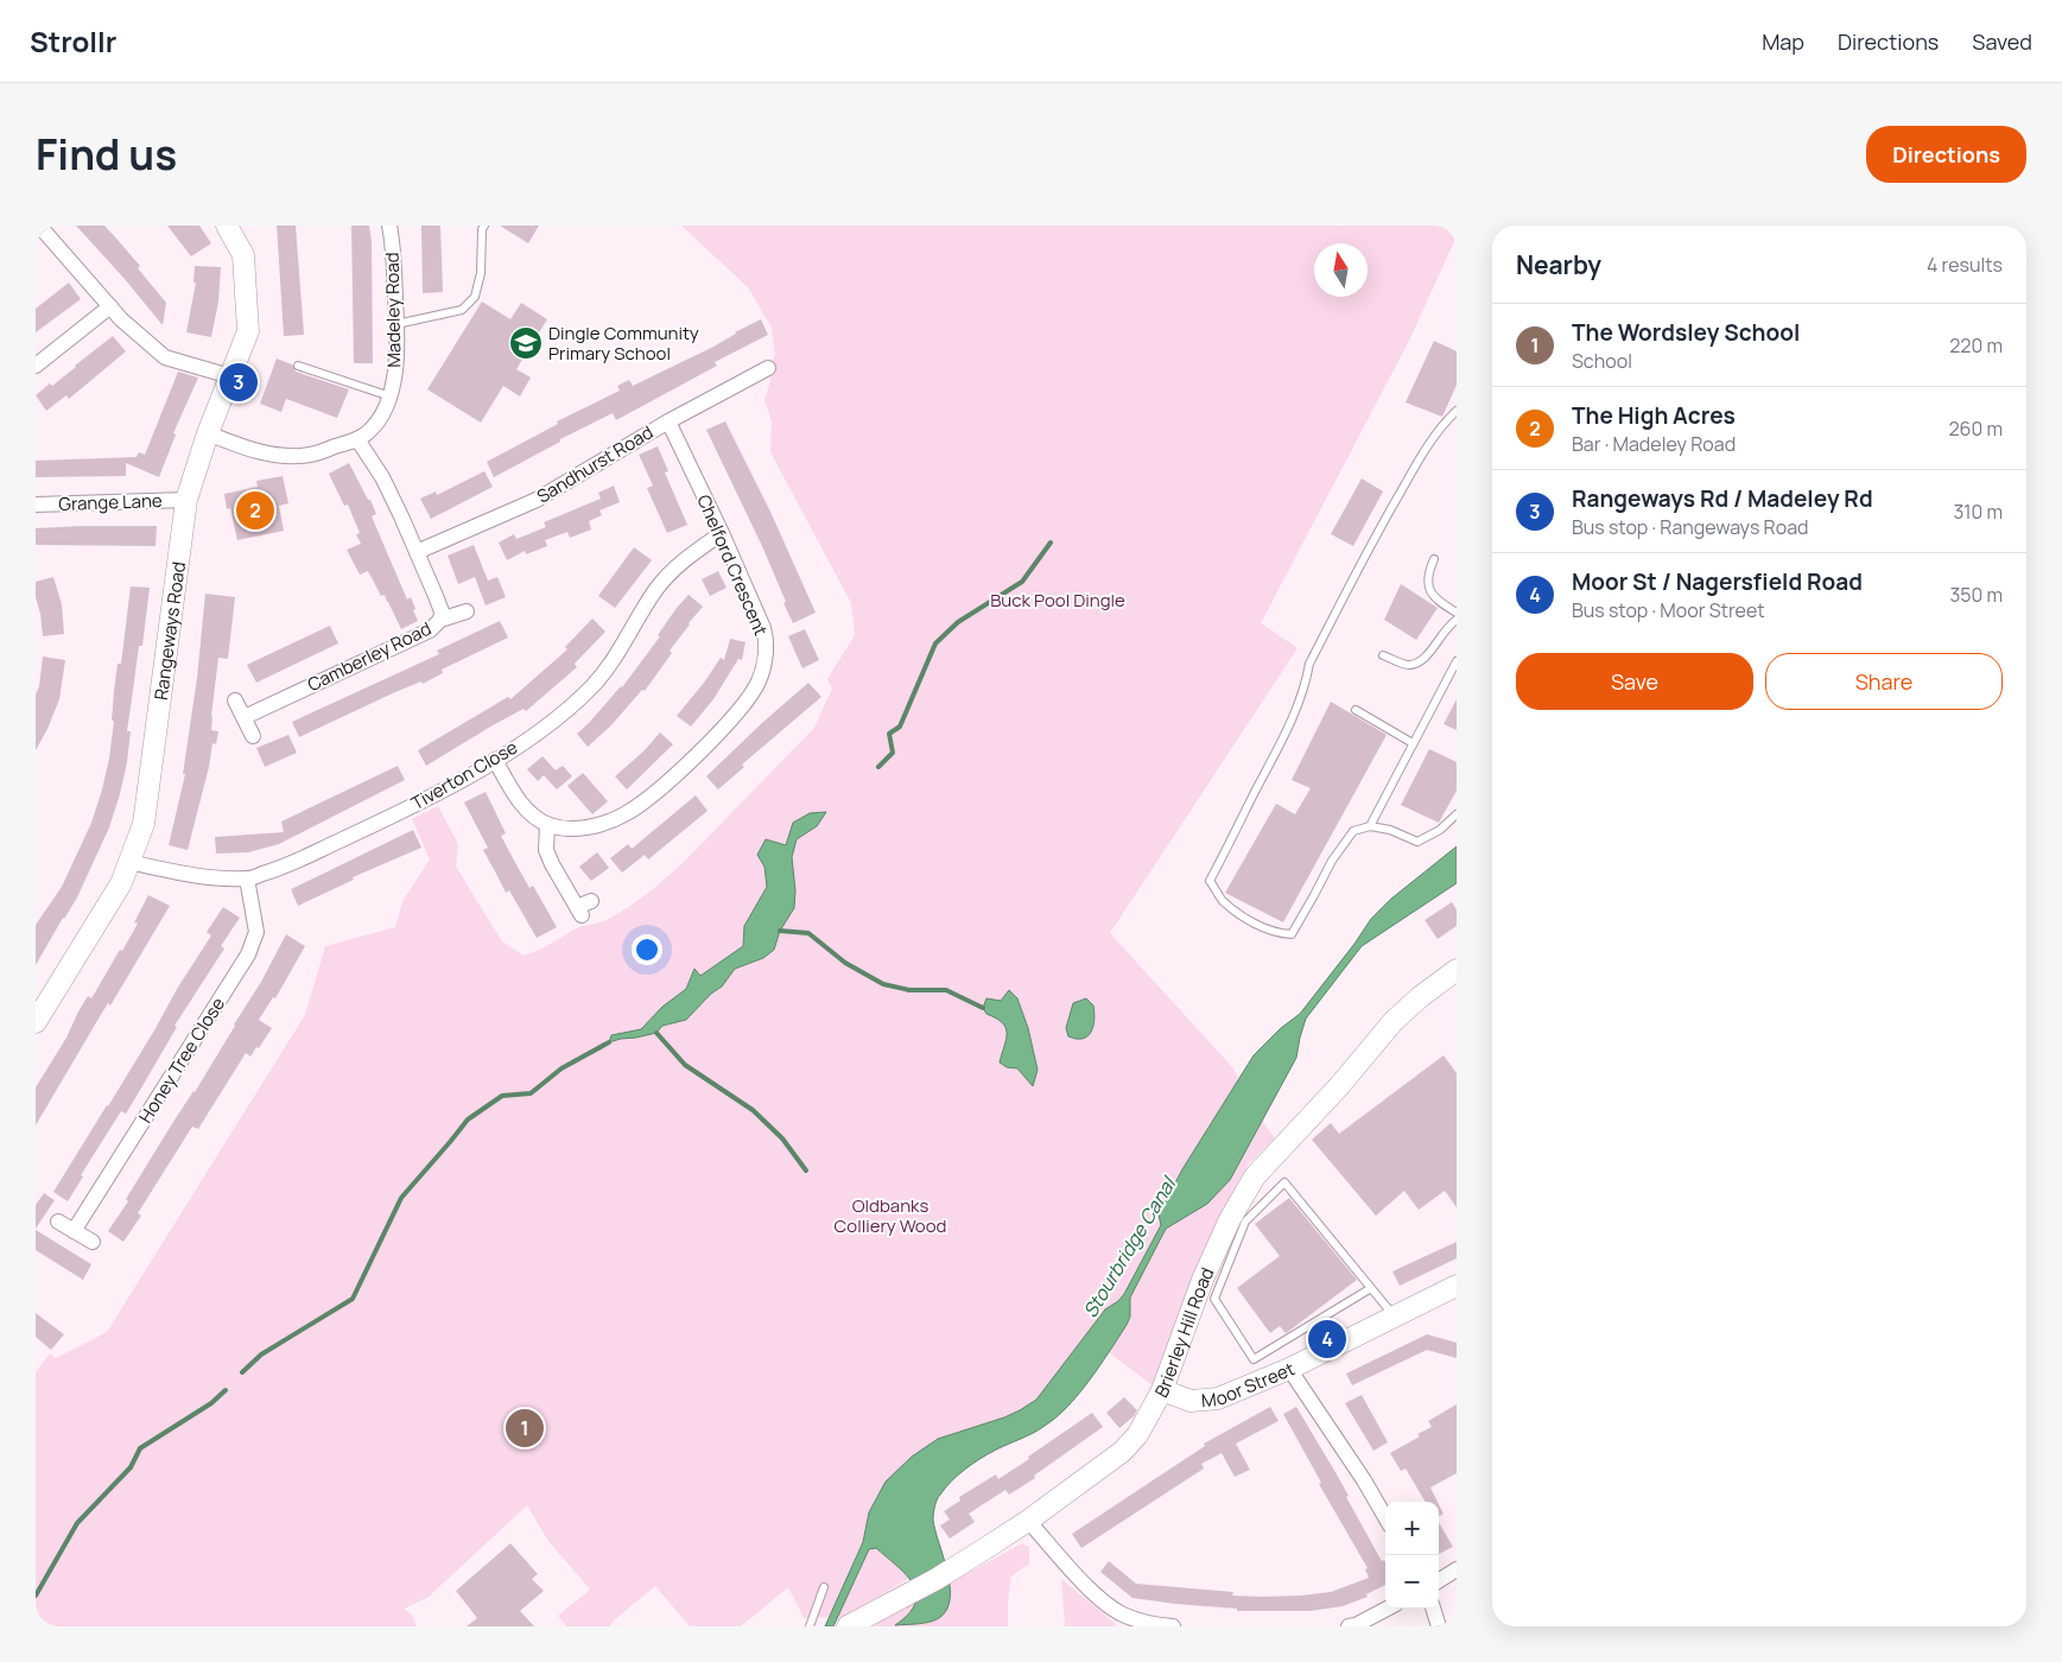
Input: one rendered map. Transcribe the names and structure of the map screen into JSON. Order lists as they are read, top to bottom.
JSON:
{
  "streets": {
    "street": [
      "Madeley Road",
      "Sandhurst Road",
      "Grange Lane",
      "Chelford Crescent",
      "Rangeways Road",
      "Camberley Road",
      "Tiverton Close",
      "Honey Tree Close",
      "Brierley Hill Road",
      "Moor Street"
    ]
  },
  "crossings": [
    ["Madeley Road", "Rangeways Road"],
    ["Madeley Road", "Camberley Road"],
    ["Sandhurst Road", "Chelford Crescent"],
    ["Sandhurst Road", "Camberley Road"],
    ["Grange Lane", "Rangeways Road"],
    ["Chelford Crescent", "Tiverton Close"],
    ["Rangeways Road", "Tiverton Close"],
    ["Tiverton Close", "Honey Tree Close"],
    ["Brierley Hill Road", "Moor Street"]
  ],
  "water": ["Stourbridge Canal"],
  "parks": ["Buck Pool Dingle", "Oldbanks Colliery Wood"],
  "places": {
    "school or university": ["Dingle Community Primary School"]
  },
  "north": "top",
  "page": {
    "header": "Strollr",
    "nav": ["Map", "Directions", "Saved"],
    "title": "Find us",
    "buttons": [
      "Directions",
      ["Save", "Share"]
    ],
    "heading": ["Nearby", "4 results"],
    "list": [
      {
        "mark": "1",
        "name": "The Wordsley School",
        "note": "School",
        "value": "220 m"
      },
      {
        "mark": "2",
        "name": "The High Acres",
        "note": "Bar · Madeley Road",
        "value": "260 m"
      },
      {
        "mark": "3",
        "name": "Rangeways Rd / Madeley Rd",
        "note": "Bus stop · Rangeways Road",
        "value": "310 m"
      },
      {
        "mark": "4",
        "name": "Moor St / Nagersfield Road",
        "note": "Bus stop · Moor Street",
        "value": "350 m"
      }
    ],
    "pins": [
      "3",
      "2",
      "4",
      "1"
    ],
    "map_buttons": ["+", "−"]
  }
}
